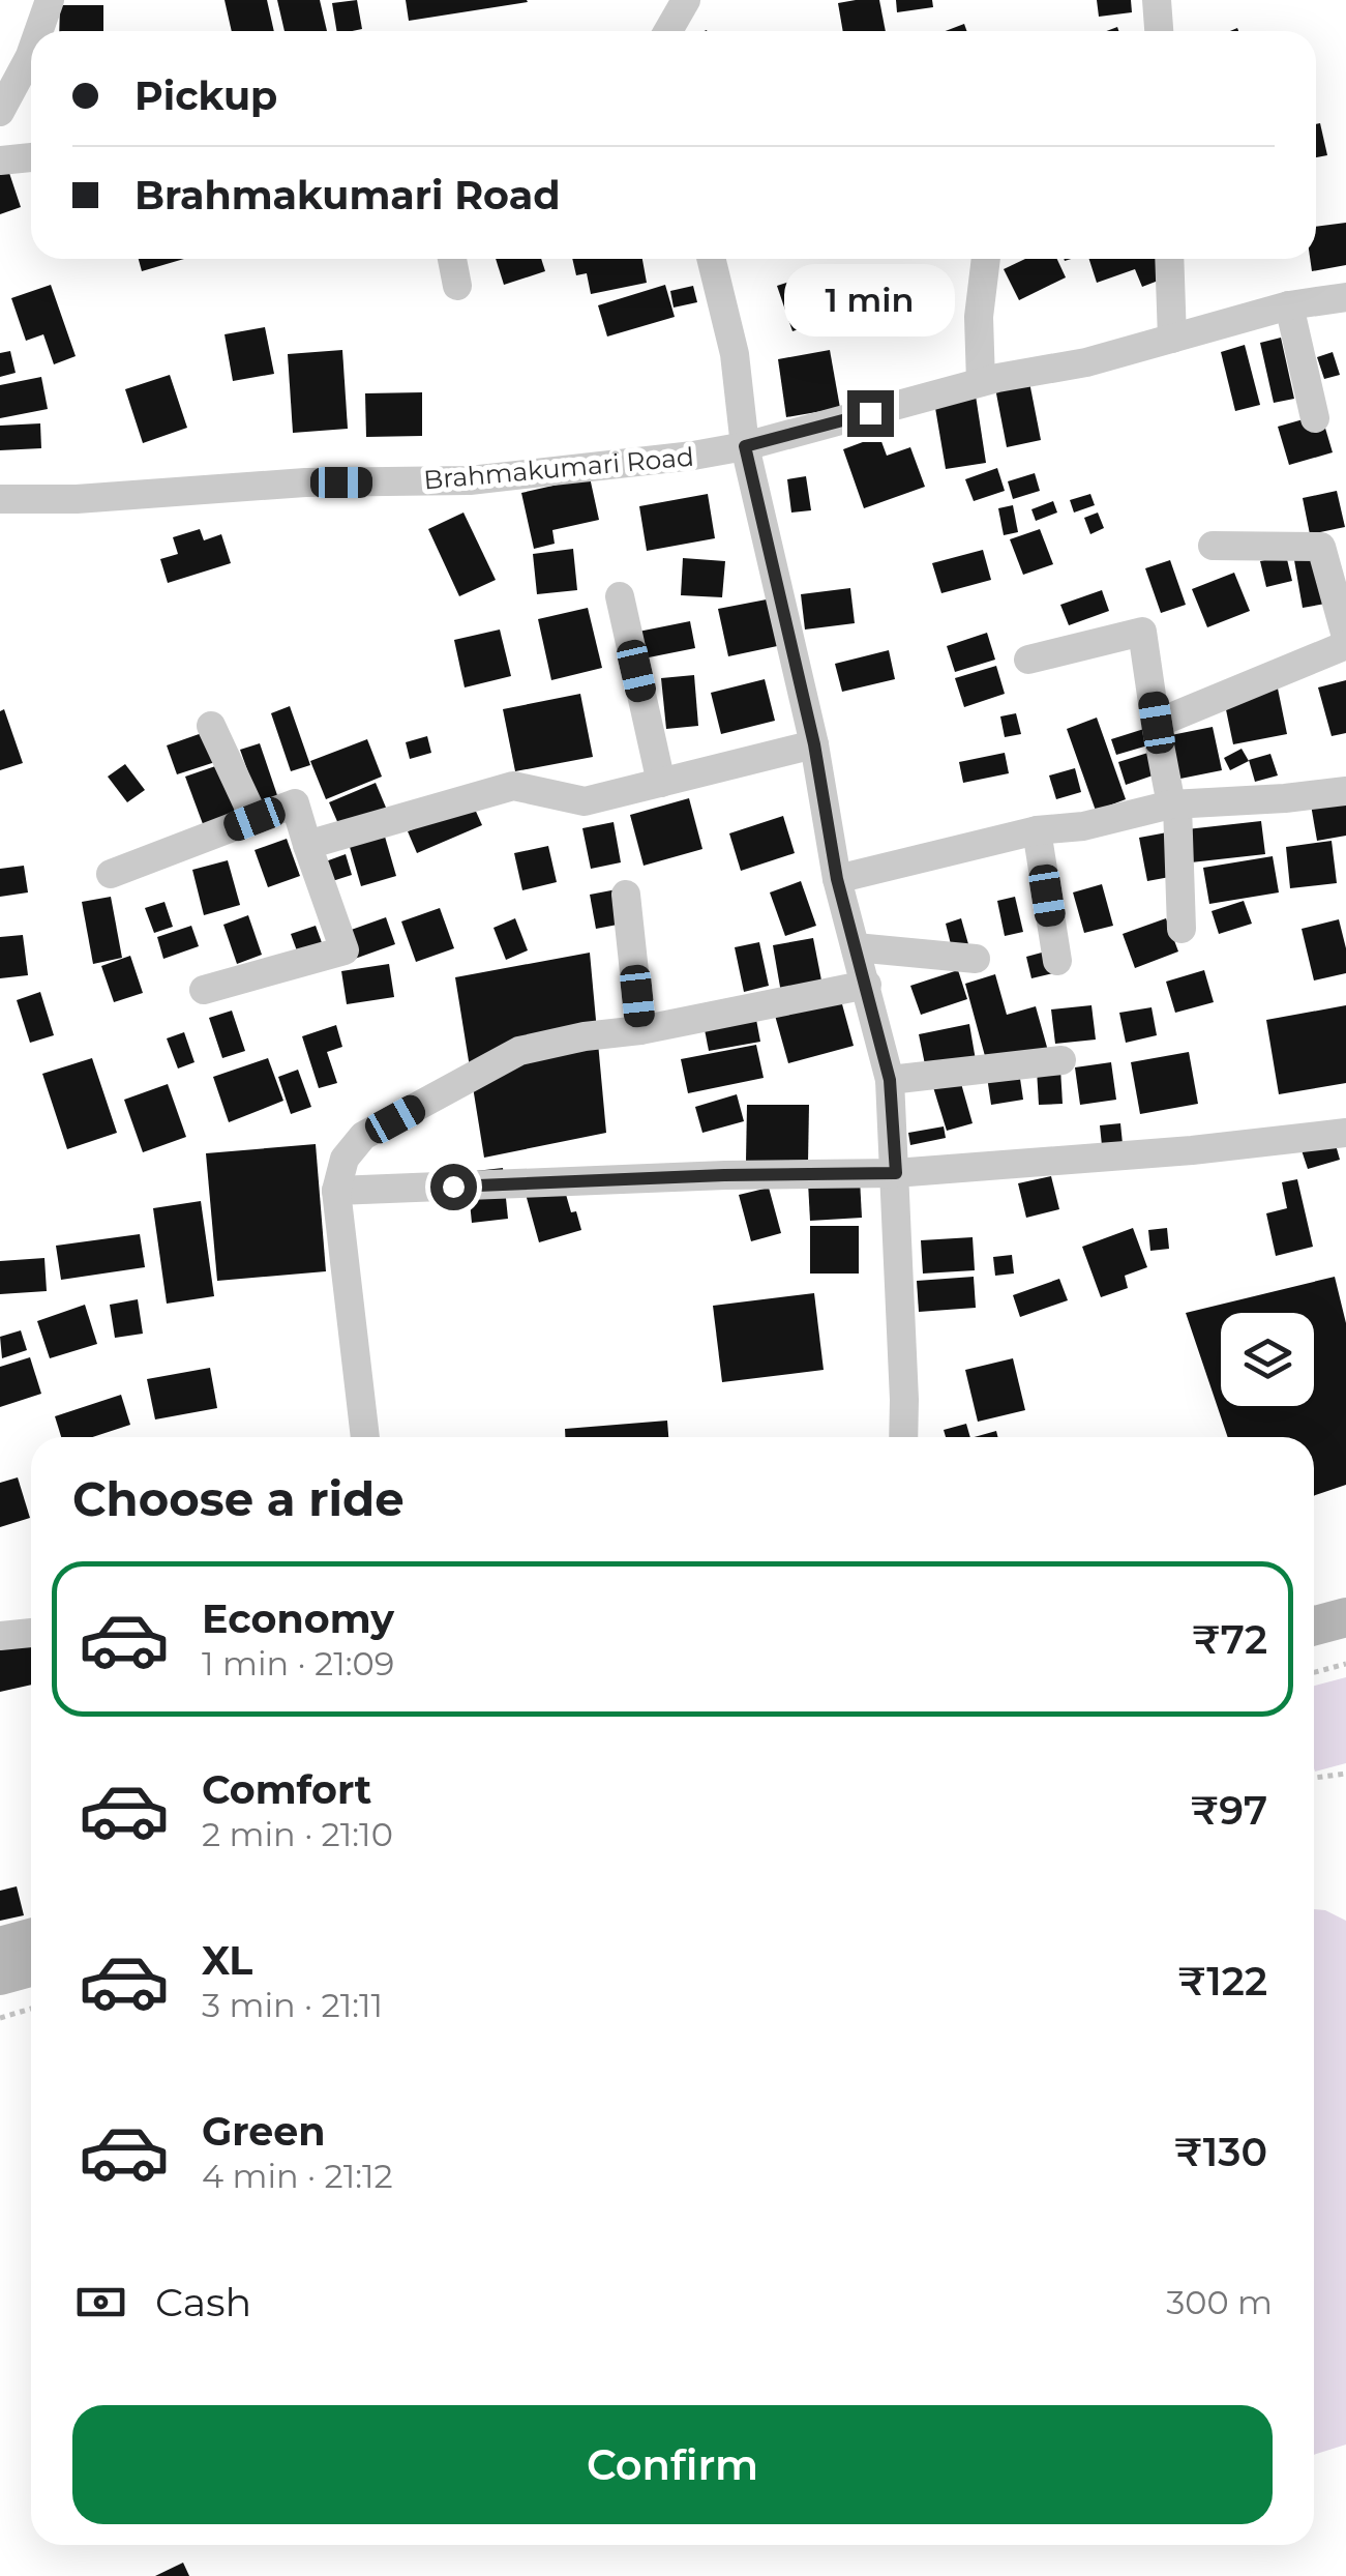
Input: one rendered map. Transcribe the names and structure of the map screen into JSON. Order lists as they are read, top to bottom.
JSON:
{
  "streets": {
    "street": ["Brahmakumari Road"]
  },
  "page": {
    "banner": ["Pickup", "Brahmakumari Road"],
    "bubble": "1 min",
    "heading": "Choose a ride",
    "list": [
      {
        "name": "Economy",
        "note": "1 min · 21:09",
        "value": "₹72"
      },
      {
        "name": "Comfort",
        "note": "2 min · 21:10",
        "value": "₹97"
      },
      {
        "name": "XL",
        "note": "3 min · 21:11",
        "value": "₹122"
      },
      {
        "name": "Green",
        "note": "4 min · 21:12",
        "value": "₹130"
      }
    ],
    "pay": ["Cash", "300 m"],
    "buttons": "Confirm"
  }
}
